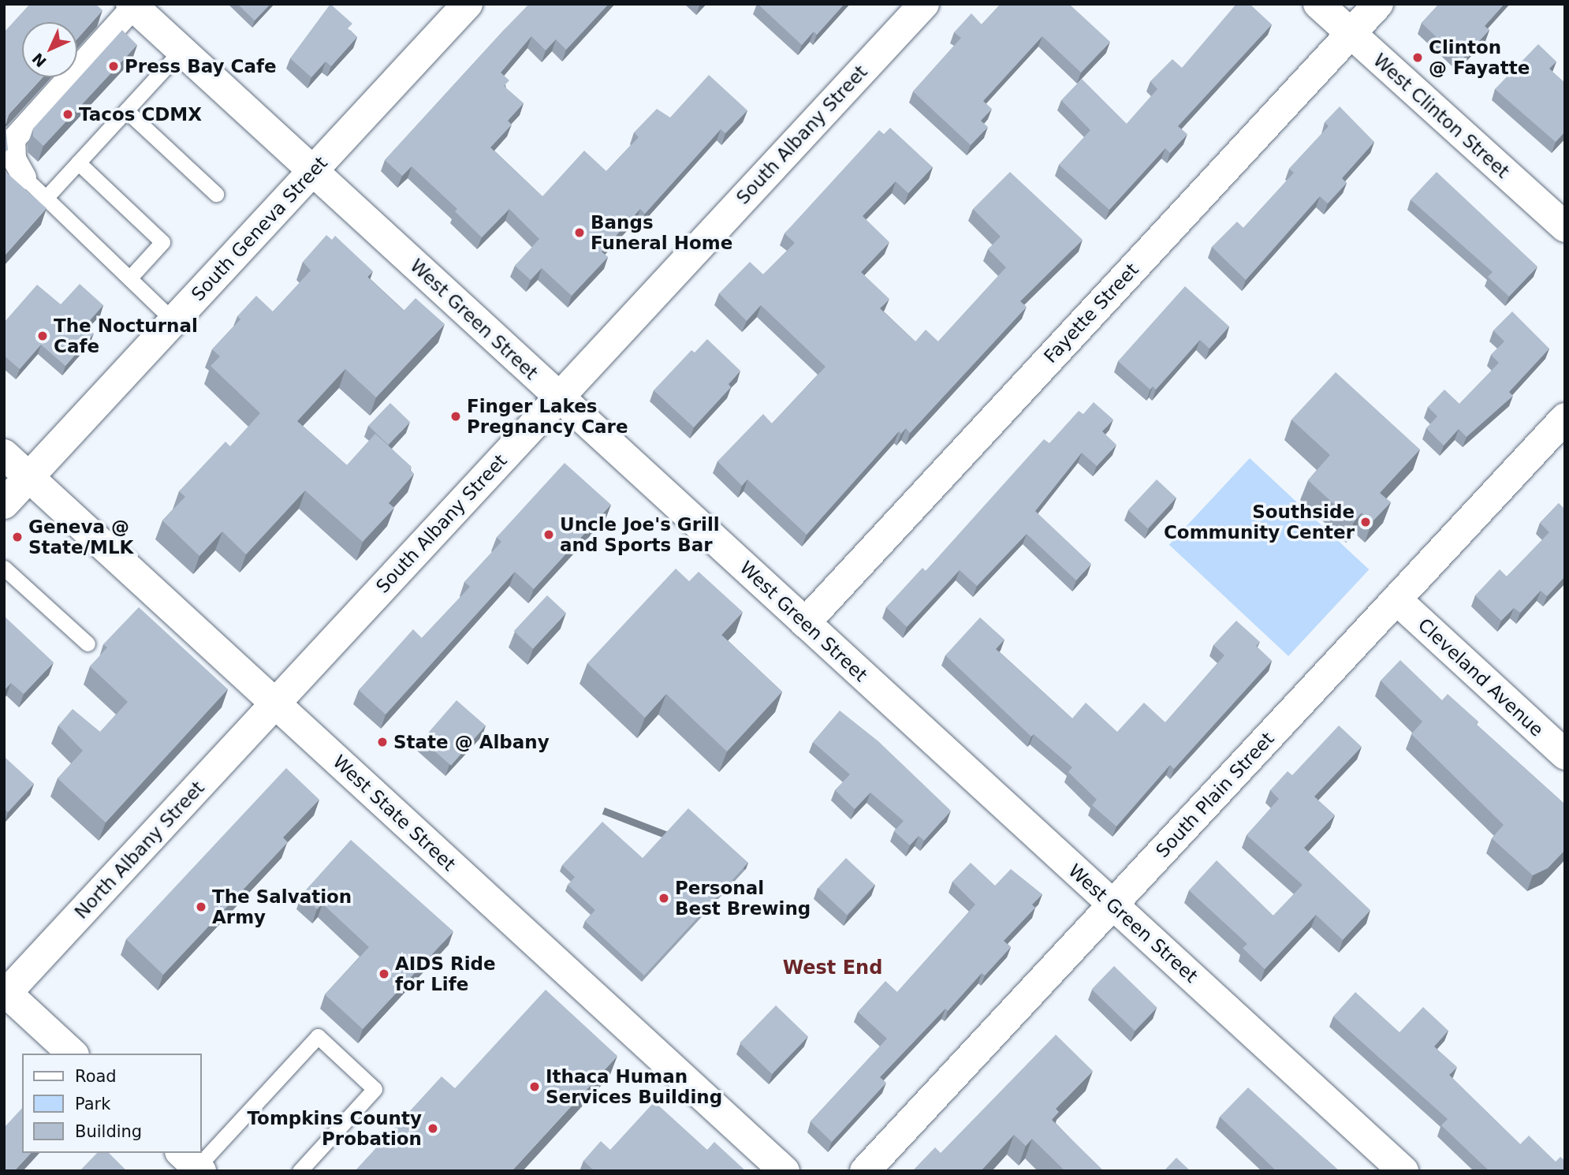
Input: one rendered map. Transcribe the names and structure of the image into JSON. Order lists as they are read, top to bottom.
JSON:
{
  "streets": {
    "main road": [
      "West Clinton Street",
      "South Albany Street",
      "South Geneva Street",
      "Fayette Street",
      "West Green Street",
      "Cleveland Avenue",
      "South Plain Street",
      "West State Street",
      "North Albany Street"
    ]
  },
  "crossings": [
    ["West Clinton Street", "Fayette Street"],
    ["South Albany Street", "West Green Street"],
    ["South Albany Street", "West State Street"],
    ["South Albany Street", "North Albany Street"],
    ["South Geneva Street", "West Green Street"],
    ["South Geneva Street", "West State Street"],
    ["Fayette Street", "West Green Street"],
    ["West Green Street", "South Plain Street"],
    ["Cleveland Avenue", "South Plain Street"],
    ["West State Street", "North Albany Street"]
  ],
  "districts": ["West End"],
  "places": [
    "Clinton @ Fayatte",
    "Press Bay Cafe",
    "Tacos CDMX",
    "Bangs Funeral Home",
    "The Nocturnal Cafe",
    "Finger Lakes Pregnancy Care",
    "Southside Community Center",
    "Uncle Joe's Grill and Sports Bar",
    "Geneva @ State/MLK",
    "State @ Albany",
    "Personal Best Brewing",
    "The Salvation Army",
    "AIDS Ride for Life",
    "Ithaca Human Services Building",
    "Tompkins County Probation"
  ],
  "legend": ["Road", "Park", "Building"],
  "north": "bottom left"
}
